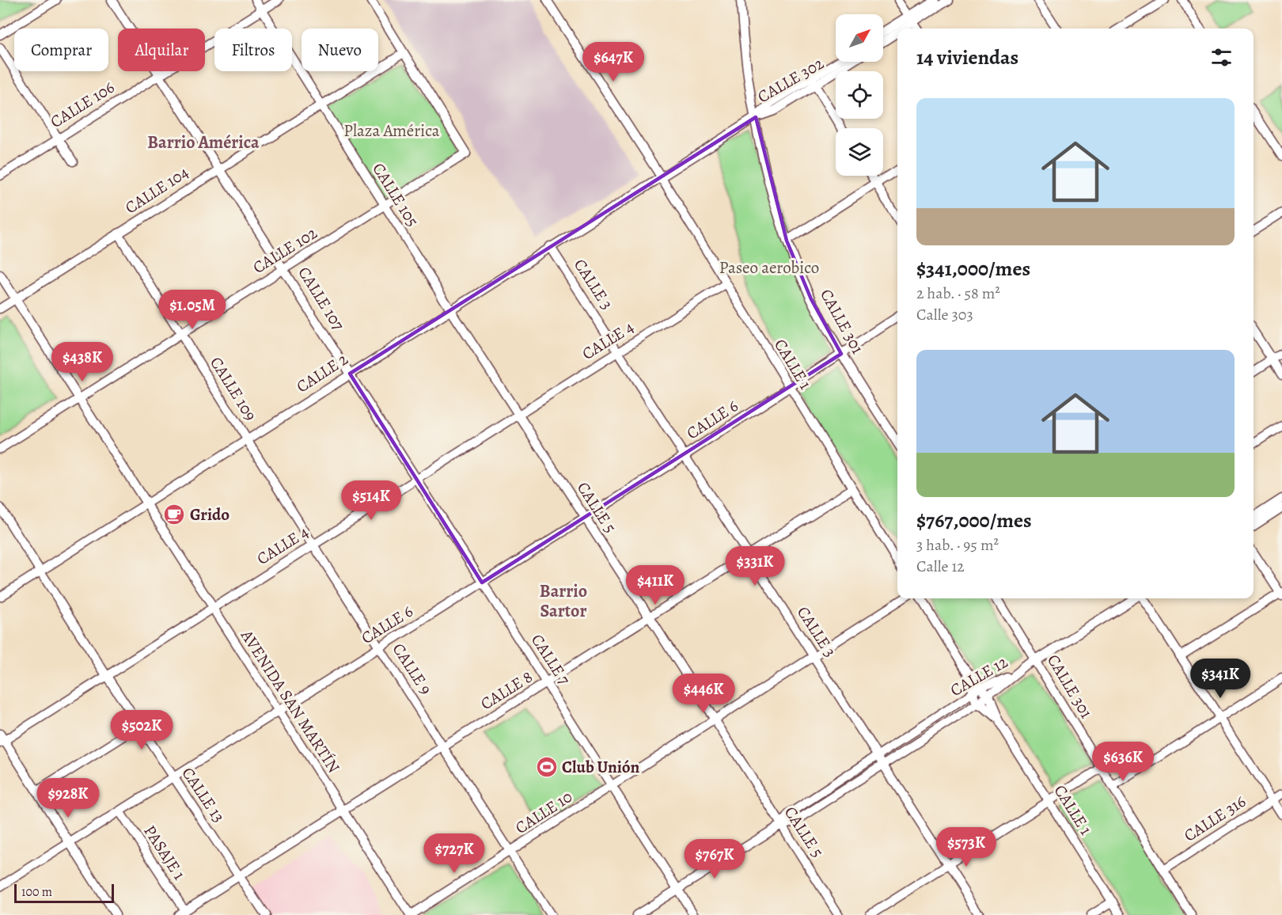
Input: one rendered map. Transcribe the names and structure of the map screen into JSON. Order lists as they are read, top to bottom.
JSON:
{
  "streets": {
    "street": [
      "CALLE 302",
      "CALLE 106",
      "CALLE 104",
      "CALLE 105",
      "CALLE 102",
      "CALLE 3",
      "CALLE 107",
      "CALLE 301",
      "CALLE 4",
      "CALLE 1",
      "CALLE 2",
      "CALLE 109",
      "CALLE 6",
      "CALLE 5",
      "CALLE 7",
      "CALLE 9",
      "CALLE 12",
      "CALLE 8",
      "AVENIDA SAN MARTÍN",
      "CALLE 13",
      "CALLE 10",
      "CALLE 316",
      "PASAJE 1"
    ]
  },
  "crossings": [
    ["CALLE 302", "CALLE 301"],
    ["CALLE 302", "CALLE 1"],
    ["CALLE 302", "CALLE 2"],
    ["CALLE 106", "CALLE 105"],
    ["CALLE 106", "CALLE 107"],
    ["CALLE 104", "CALLE 105"],
    ["CALLE 104", "CALLE 102"],
    ["CALLE 104", "CALLE 107"],
    ["CALLE 104", "CALLE 109"],
    ["CALLE 104", "AVENIDA SAN MARTÍN"],
    ["CALLE 105", "CALLE 102"],
    ["CALLE 105", "CALLE 2"],
    ["CALLE 105", "CALLE 5"],
    ["CALLE 102", "CALLE 107"],
    ["CALLE 102", "CALLE 109"],
    ["CALLE 102", "AVENIDA SAN MARTÍN"],
    ["CALLE 3", "CALLE 4"],
    ["CALLE 3", "CALLE 2"],
    ["CALLE 3", "CALLE 6"],
    ["CALLE 3", "CALLE 12"],
    ["CALLE 3", "CALLE 8"],
    ["CALLE 3", "CALLE 10"],
    ["CALLE 107", "CALLE 2"],
    ["CALLE 107", "CALLE 7"],
    ["CALLE 301", "CALLE 6"],
    ["CALLE 301", "CALLE 316"],
    ["CALLE 4", "CALLE 1"],
    ["CALLE 4", "CALLE 5"],
    ["CALLE 4", "CALLE 7"],
    ["CALLE 4", "CALLE 9"],
    ["CALLE 4", "AVENIDA SAN MARTÍN"],
    ["CALLE 4", "CALLE 13"],
    ["CALLE 1", "CALLE 2"],
    ["CALLE 1", "CALLE 6"],
    ["CALLE 1", "CALLE 12"],
    ["CALLE 1", "CALLE 8"],
    ["CALLE 2", "CALLE 109"],
    ["CALLE 2", "CALLE 5"],
    ["CALLE 2", "CALLE 7"],
    ["CALLE 2", "CALLE 9"],
    ["CALLE 2", "AVENIDA SAN MARTÍN"],
    ["CALLE 2", "CALLE 13"],
    ["CALLE 109", "CALLE 9"],
    ["CALLE 6", "CALLE 5"],
    ["CALLE 6", "CALLE 7"],
    ["CALLE 6", "CALLE 9"],
    ["CALLE 6", "AVENIDA SAN MARTÍN"],
    ["CALLE 6", "CALLE 13"],
    ["CALLE 6", "PASAJE 1"],
    ["CALLE 5", "CALLE 12"],
    ["CALLE 5", "CALLE 8"],
    ["CALLE 5", "CALLE 10"],
    ["CALLE 7", "CALLE 12"],
    ["CALLE 7", "CALLE 8"],
    ["CALLE 7", "CALLE 10"],
    ["CALLE 9", "CALLE 8"],
    ["CALLE 9", "CALLE 10"],
    ["CALLE 8", "AVENIDA SAN MARTÍN"],
    ["CALLE 8", "CALLE 13"],
    ["CALLE 8", "PASAJE 1"],
    ["AVENIDA SAN MARTÍN", "CALLE 10"]
  ],
  "districts": ["Barrio América", "Barrio Sartor"],
  "parks": ["Plaza América", "Paseo aerobico"],
  "places": {
    "cafe": ["Grido"],
    "sports": ["Club Unión"]
  },
  "scale_bar": "100 m",
  "north": "top right",
  "page": {
    "chip": [
      "Comprar",
      "Alquilar",
      "Filtros",
      "Nuevo"
    ],
    "heading": "14 viviendas",
    "price": [
      "$647K",
      "$1.05M",
      "$438K",
      "$514K",
      "$331K",
      "$411K",
      "$341K",
      "$446K",
      "$502K",
      "$636K",
      "$928K",
      "$573K",
      "$727K",
      "$767K"
    ],
    "list": [
      {
        "name": "$341,000/mes",
        "note": "2 hab. · 58 m² · Calle 303"
      },
      {
        "name": "$767,000/mes",
        "note": "3 hab. · 95 m² · Calle 12"
      }
    ],
    "scale": "100 m"
  }
}
